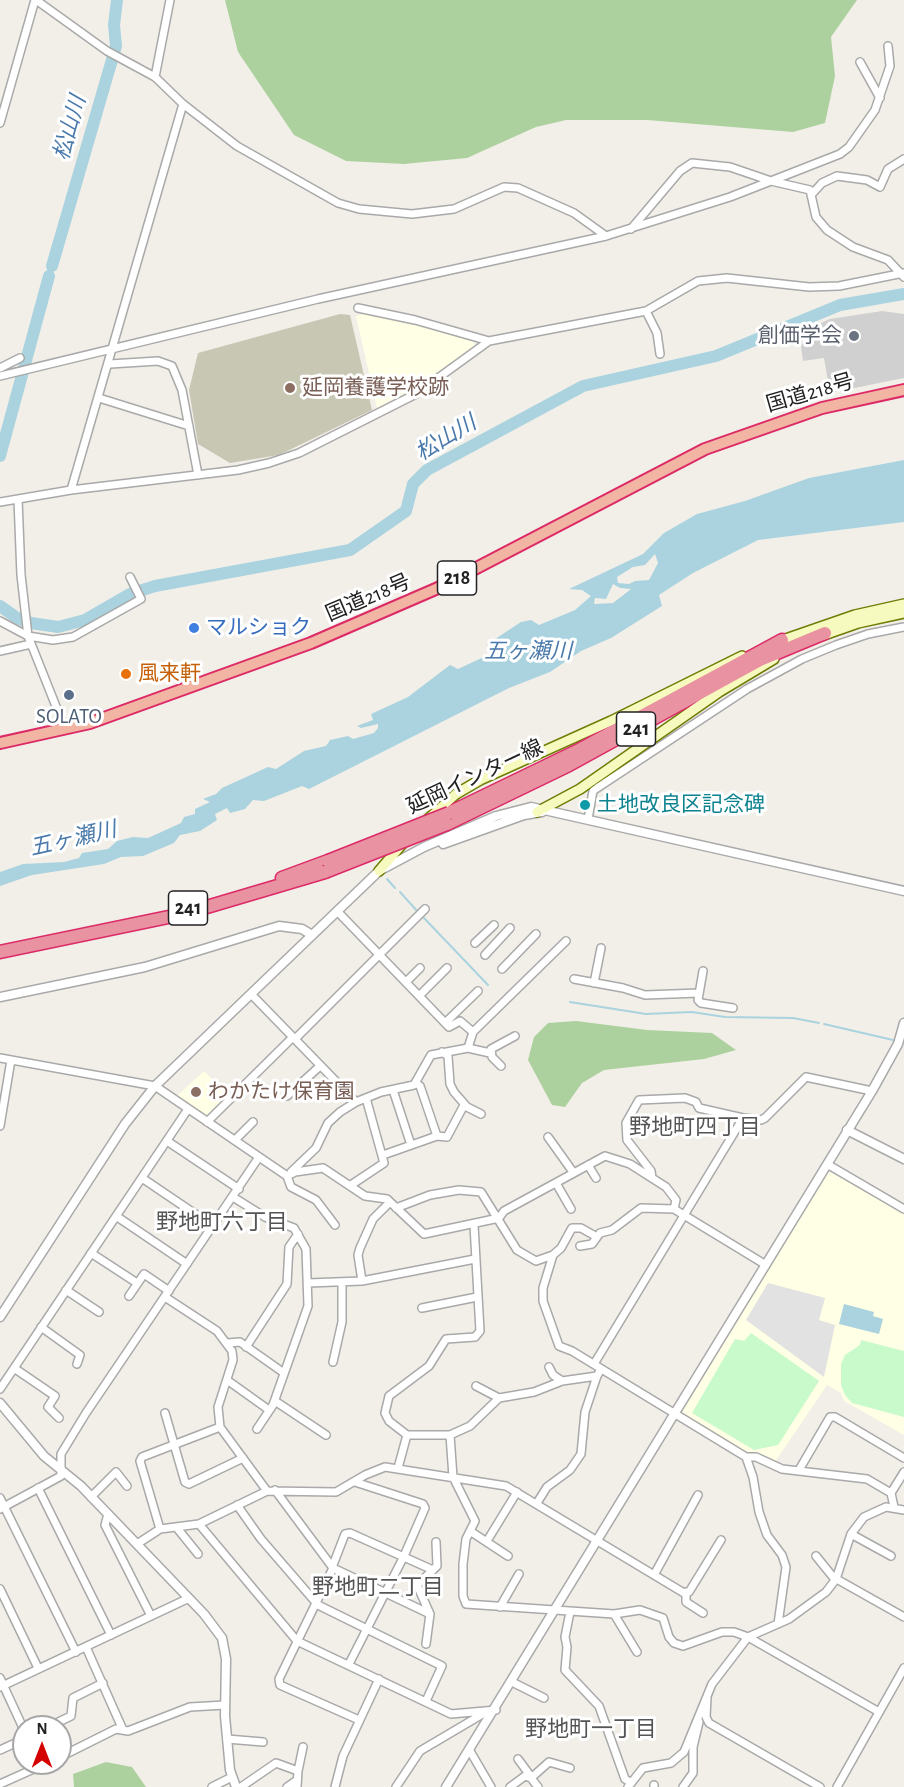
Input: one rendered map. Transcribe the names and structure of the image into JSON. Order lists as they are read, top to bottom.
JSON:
{
  "streets": {
    "highway": [
      "国道218号",
      "218",
      "241",
      "延岡インター線"
    ]
  },
  "crossings": [
    ["241", "延岡インター線"]
  ],
  "districts": [
    "野地町四丁目",
    "野地町六丁目",
    "野地町二丁目",
    "野地町一丁目"
  ],
  "water": ["松山川", "五ヶ瀬川"],
  "places": [
    "創価学会",
    "延岡養護学校跡",
    "マルショク",
    "風来軒",
    "SOLATO",
    "土地改良区記念碑",
    "わかたけ保育園"
  ],
  "north": "top"
}
